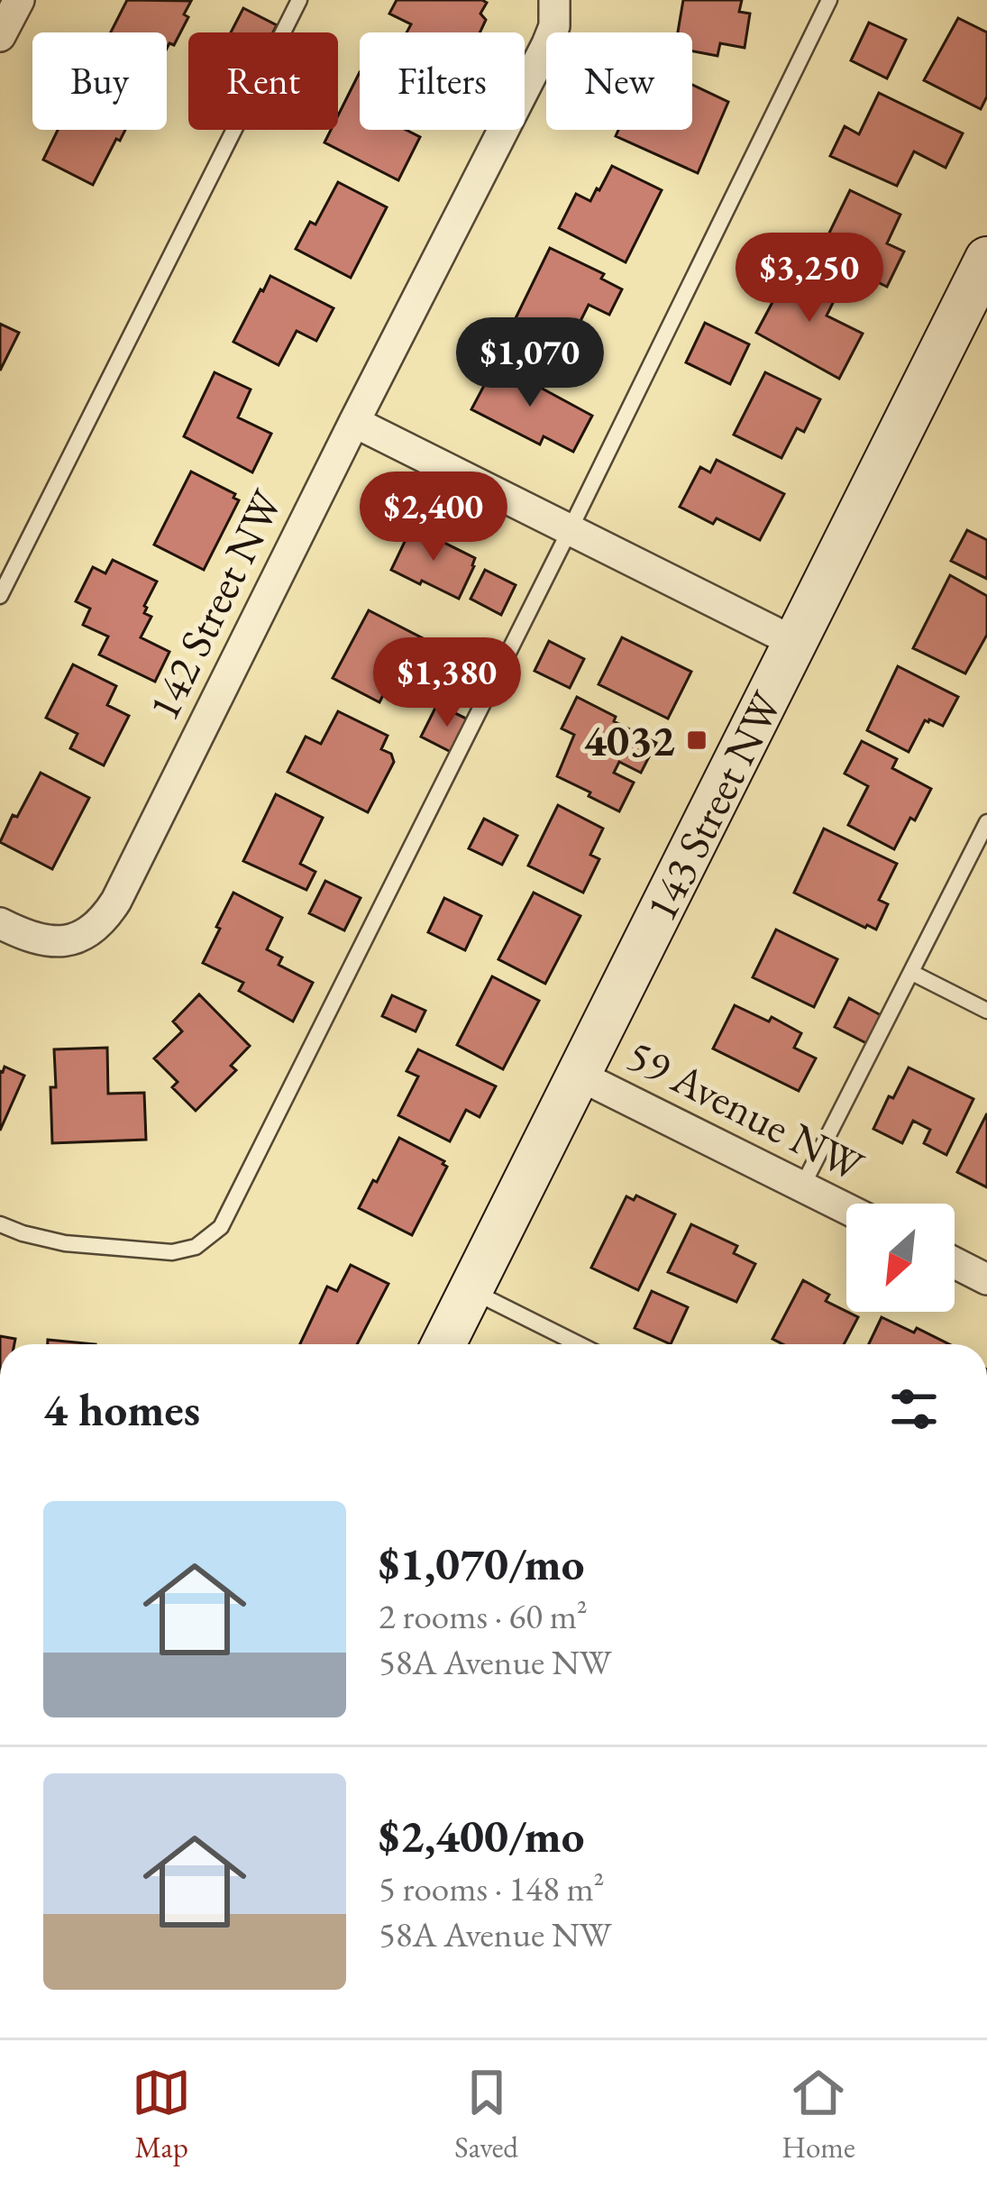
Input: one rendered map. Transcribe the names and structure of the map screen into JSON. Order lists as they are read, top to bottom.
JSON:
{
  "streets": {
    "street": ["142 Street NW", "143 Street NW", "59 Avenue NW"]
  },
  "crossings": [
    ["143 Street NW", "59 Avenue NW"]
  ],
  "places": {
    "transit": ["4032"]
  },
  "north": "bottom left",
  "page": {
    "chip": [
      "Buy",
      "Rent",
      "Filters",
      "New"
    ],
    "price": [
      "$3,250",
      "$1,070",
      "$2,400",
      "$1,380"
    ],
    "heading": "4 homes",
    "list": [
      {
        "name": "$1,070/mo",
        "note": "2 rooms · 60 m² · 58A Avenue NW"
      },
      {
        "name": "$2,400/mo",
        "note": "5 rooms · 148 m² · 58A Avenue NW"
      }
    ],
    "tabs": ["Map", "Saved", "Home"]
  }
}
